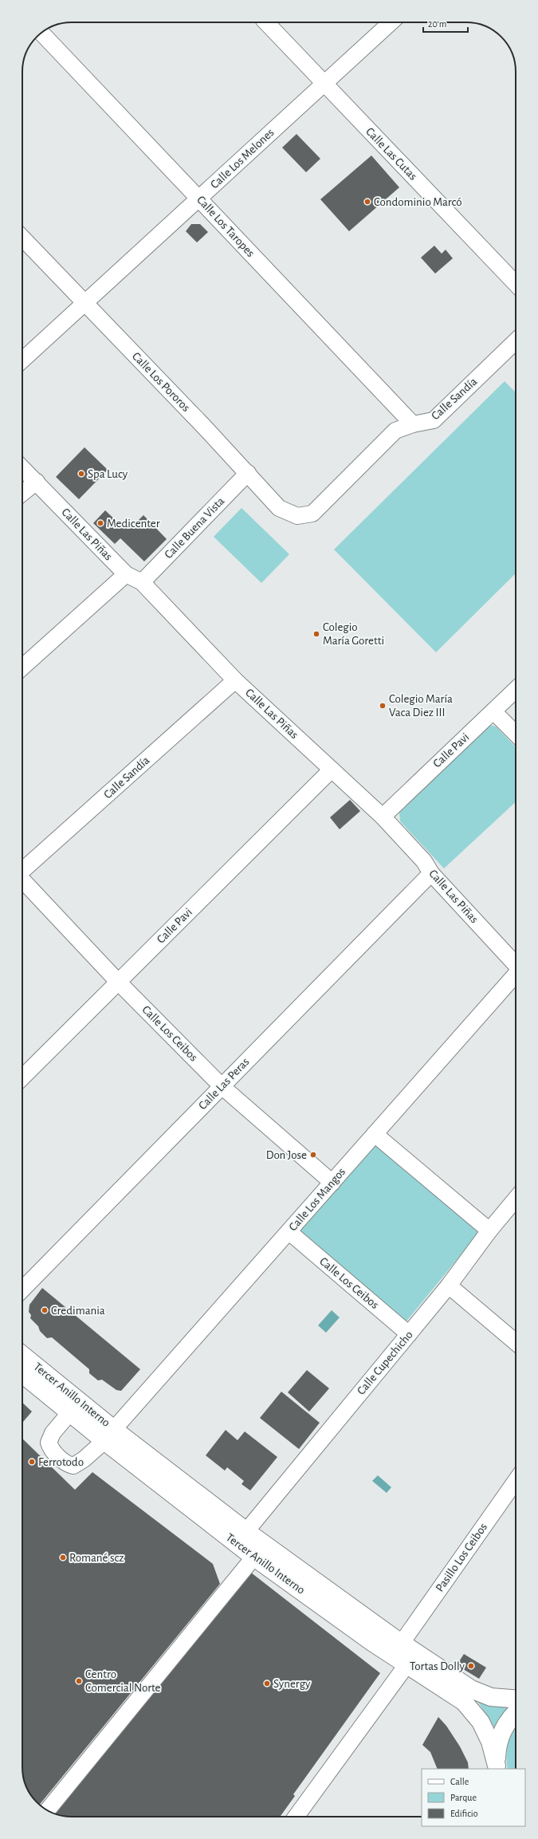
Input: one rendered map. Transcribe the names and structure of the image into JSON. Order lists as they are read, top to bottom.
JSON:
{
  "streets": {
    "main road": ["Tercer Anillo Interno"],
    "street": [
      "Calle Las Cutas",
      "Calle Los Melones",
      "Calle Los Taropes",
      "Calle Los Pororos",
      "Calle Sandía",
      "Calle Buena Vista",
      "Calle Las Piñas",
      "Calle Pavi",
      "Calle Los Ceibos",
      "Calle Las Peras",
      "Calle Los Mangos",
      "Calle Cupechicho",
      "Pasillo Los Ceibos"
    ]
  },
  "crossings": [
    ["Calle Las Cutas", "Calle Los Melones"],
    ["Calle Los Melones", "Calle Los Taropes"],
    ["Calle Los Melones", "Calle Los Pororos"],
    ["Calle Los Taropes", "Calle Sandía"],
    ["Calle Los Pororos", "Calle Sandía"],
    ["Calle Los Pororos", "Calle Buena Vista"],
    ["Calle Sandía", "Calle Las Piñas"],
    ["Calle Buena Vista", "Calle Las Piñas"],
    ["Calle Las Piñas", "Calle Pavi"],
    ["Calle Las Piñas", "Calle Las Peras"],
    ["Calle Pavi", "Calle Los Ceibos"],
    ["Calle Los Ceibos", "Calle Las Peras"],
    ["Calle Los Ceibos", "Calle Los Mangos"],
    ["Calle Los Ceibos", "Calle Cupechicho"],
    ["Calle Los Mangos", "Tercer Anillo Interno"],
    ["Calle Cupechicho", "Tercer Anillo Interno"],
    ["Tercer Anillo Interno", "Pasillo Los Ceibos"]
  ],
  "places": [
    "Condominio Marcó",
    "Spa Lucy",
    "Medicenter",
    "Colegio María Goretti",
    "Colegio María Vaca Diez III",
    "Don Jose",
    "Credimania",
    "Ferrotodo",
    "Romané scz",
    "Tortas Dolly",
    "Centro Comercial Norte",
    "Synergy"
  ],
  "legend": ["Calle", "Parque", "Edificio"],
  "scale_bar": "20 m"
}
